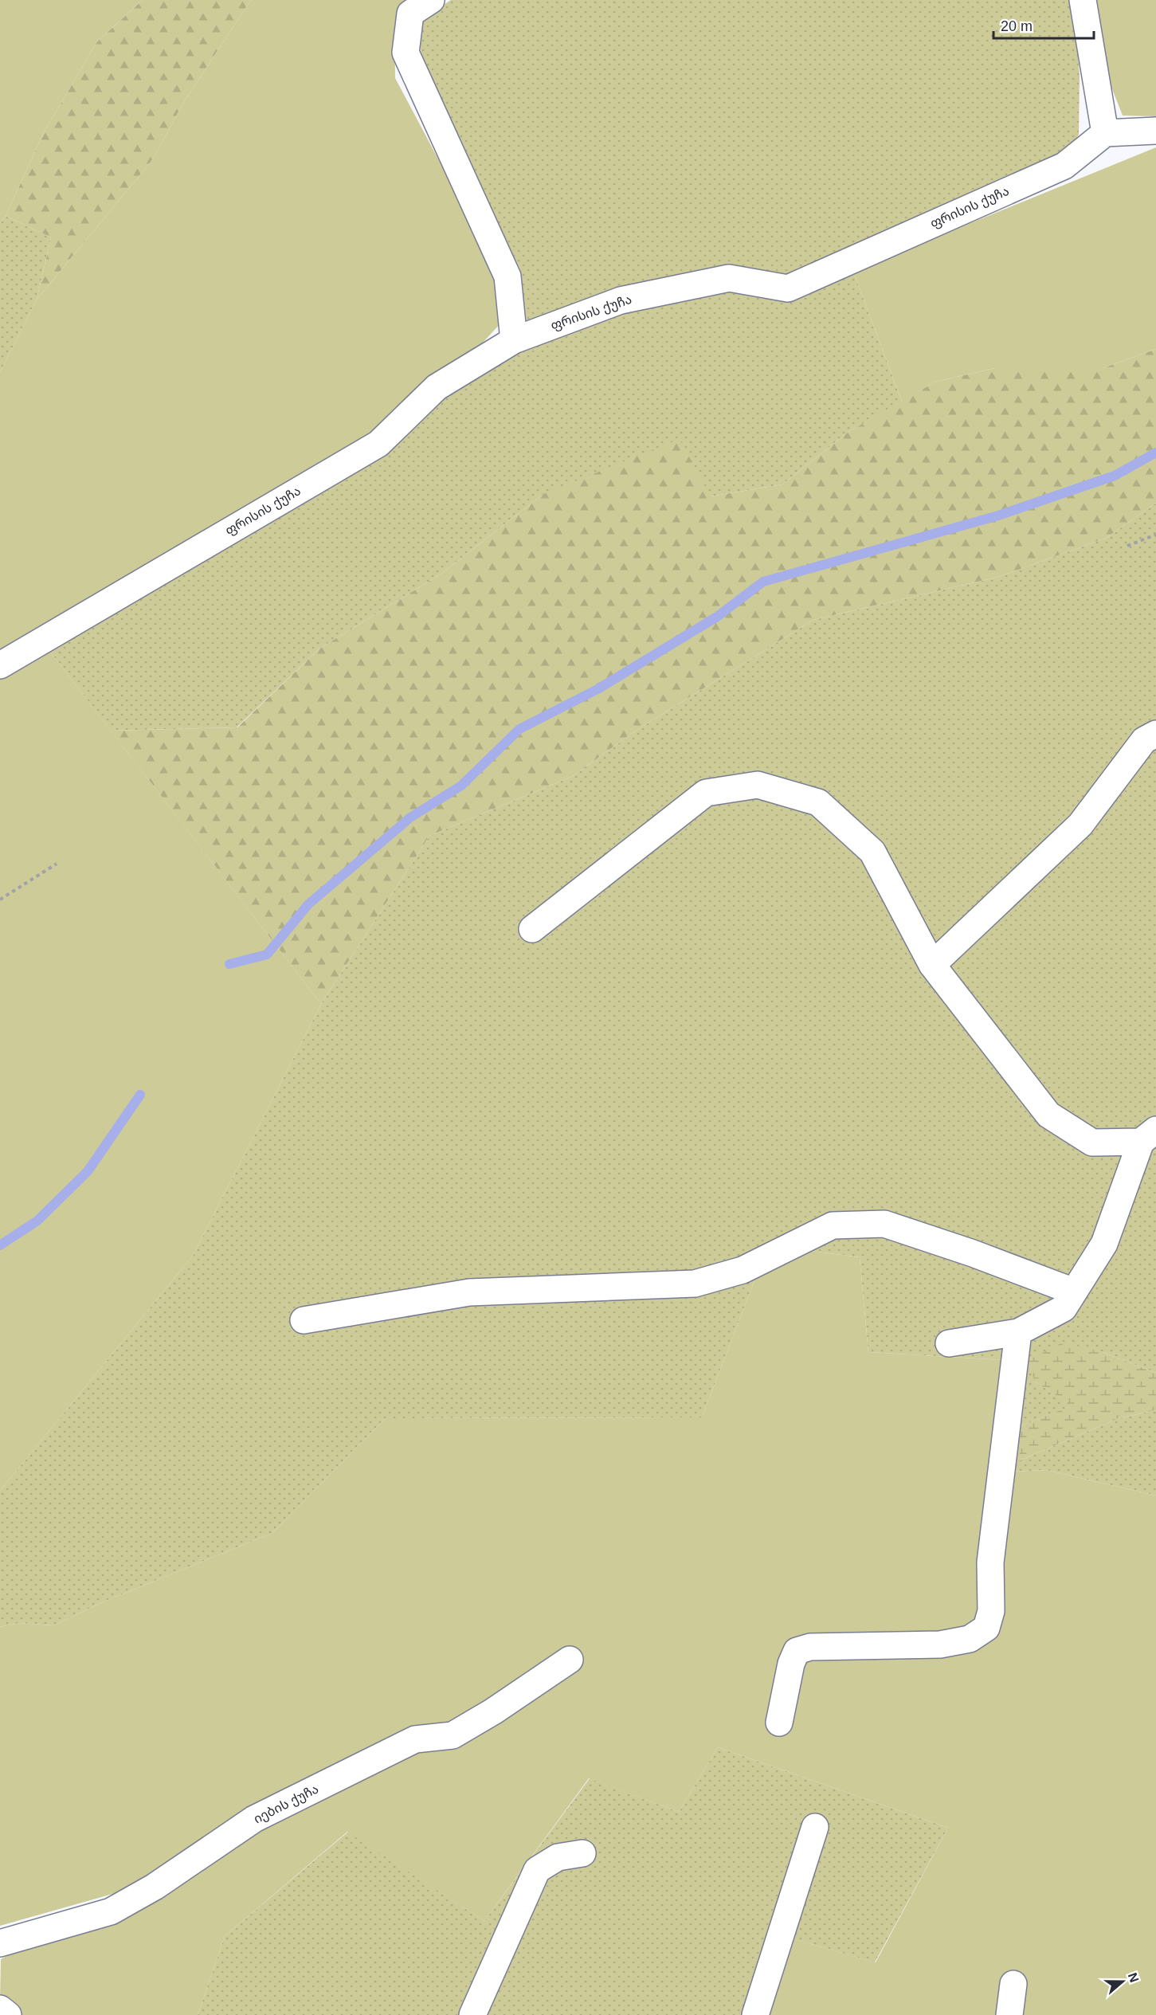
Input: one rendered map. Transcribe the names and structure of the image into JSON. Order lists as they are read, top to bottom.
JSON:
{
  "streets": {
    "street": ["ფრისის ქუჩა", "იების ქუჩა"]
  },
  "scale_bar": "20 m",
  "north": "right"
}
